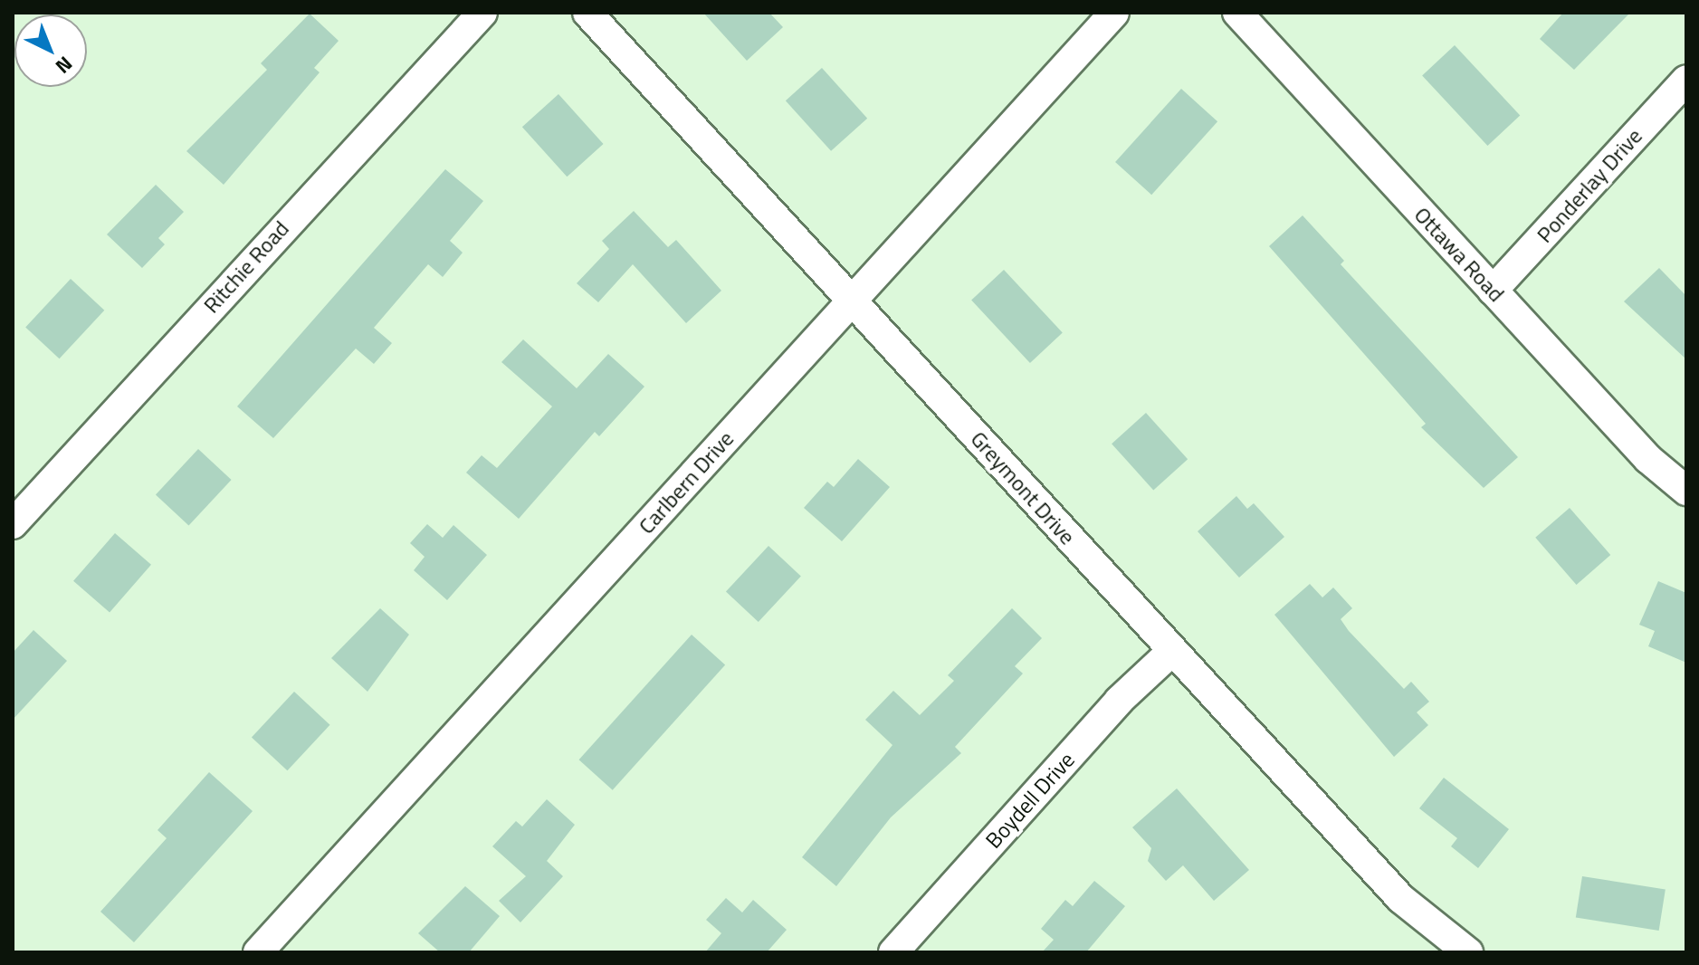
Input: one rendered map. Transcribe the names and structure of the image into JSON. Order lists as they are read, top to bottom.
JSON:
{
  "streets": {
    "street": [
      "Ponderlay Drive",
      "Ottawa Road",
      "Ritchie Road",
      "Carlbern Drive",
      "Greymont Drive",
      "Boydell Drive"
    ]
  },
  "crossings": [
    ["Ponderlay Drive", "Ottawa Road"],
    ["Carlbern Drive", "Greymont Drive"],
    ["Greymont Drive", "Boydell Drive"]
  ],
  "north": "bottom right"
}
